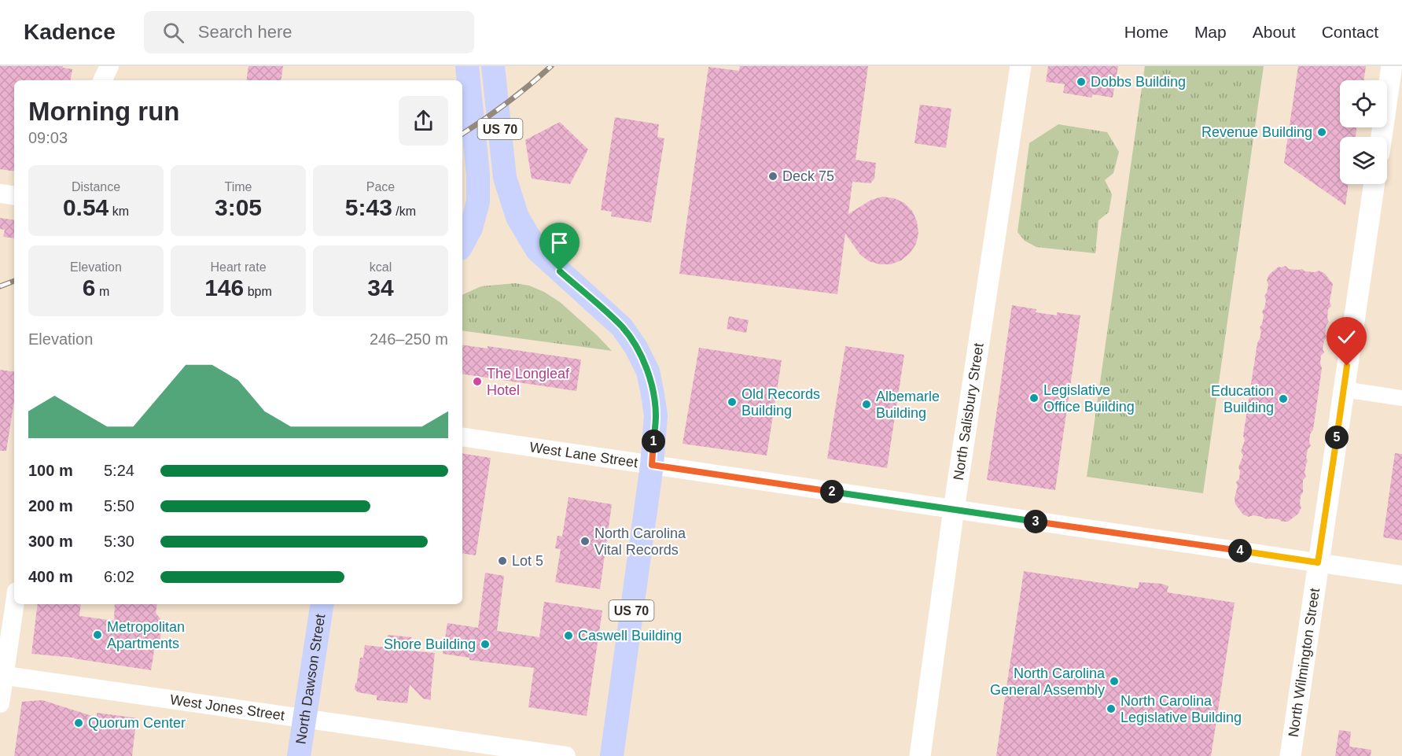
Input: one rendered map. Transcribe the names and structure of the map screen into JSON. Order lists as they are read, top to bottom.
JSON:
{
  "streets": {
    "main road": [
      "US 70",
      "North Salisbury Street",
      "North Wilmington Street",
      "North Dawson Street"
    ],
    "street": ["West Lane Street", "West Jones Street"]
  },
  "crossings": [
    ["US 70", "West Lane Street"],
    ["North Salisbury Street", "West Lane Street"],
    ["West Lane Street", "North Wilmington Street"],
    ["North Dawson Street", "West Jones Street"]
  ],
  "places": [
    "Dobbs Building",
    "Revenue Building",
    "Deck 75",
    "The Longleaf Hotel",
    "Legislative Office Building",
    "Education Building",
    "Old Records Building",
    "Albemarle Building",
    "North Carolina Vital Records",
    "Lot 5",
    "Metropolitan Apartments",
    "Caswell Building",
    "Shore Building",
    "North Carolina General Assembly",
    "North Carolina Legislative Building",
    "Quorum Center"
  ],
  "page": {
    "header": "Kadence",
    "search": "Search here",
    "nav": [
      "Home",
      "Map",
      "About",
      "Contact"
    ],
    "heading": ["Morning run", "09:03"],
    "stats": [
      ["Distance", "0.54 km"],
      ["Time", "3:05"],
      ["Pace", "5:43 /km"],
      ["Elevation", "6 m"],
      ["Heart rate", "146 bpm"],
      ["kcal", "34"]
    ],
    "chart": ["Elevation", "246–250 m"],
    "pins": [
      "5",
      "1",
      "2",
      "3",
      "4"
    ],
    "list": [
      {
        "name": "100 m",
        "note": "5:24"
      },
      {
        "name": "200 m",
        "note": "5:50"
      },
      {
        "name": "300 m",
        "note": "5:30"
      },
      {
        "name": "400 m",
        "note": "6:02"
      }
    ]
  }
}
